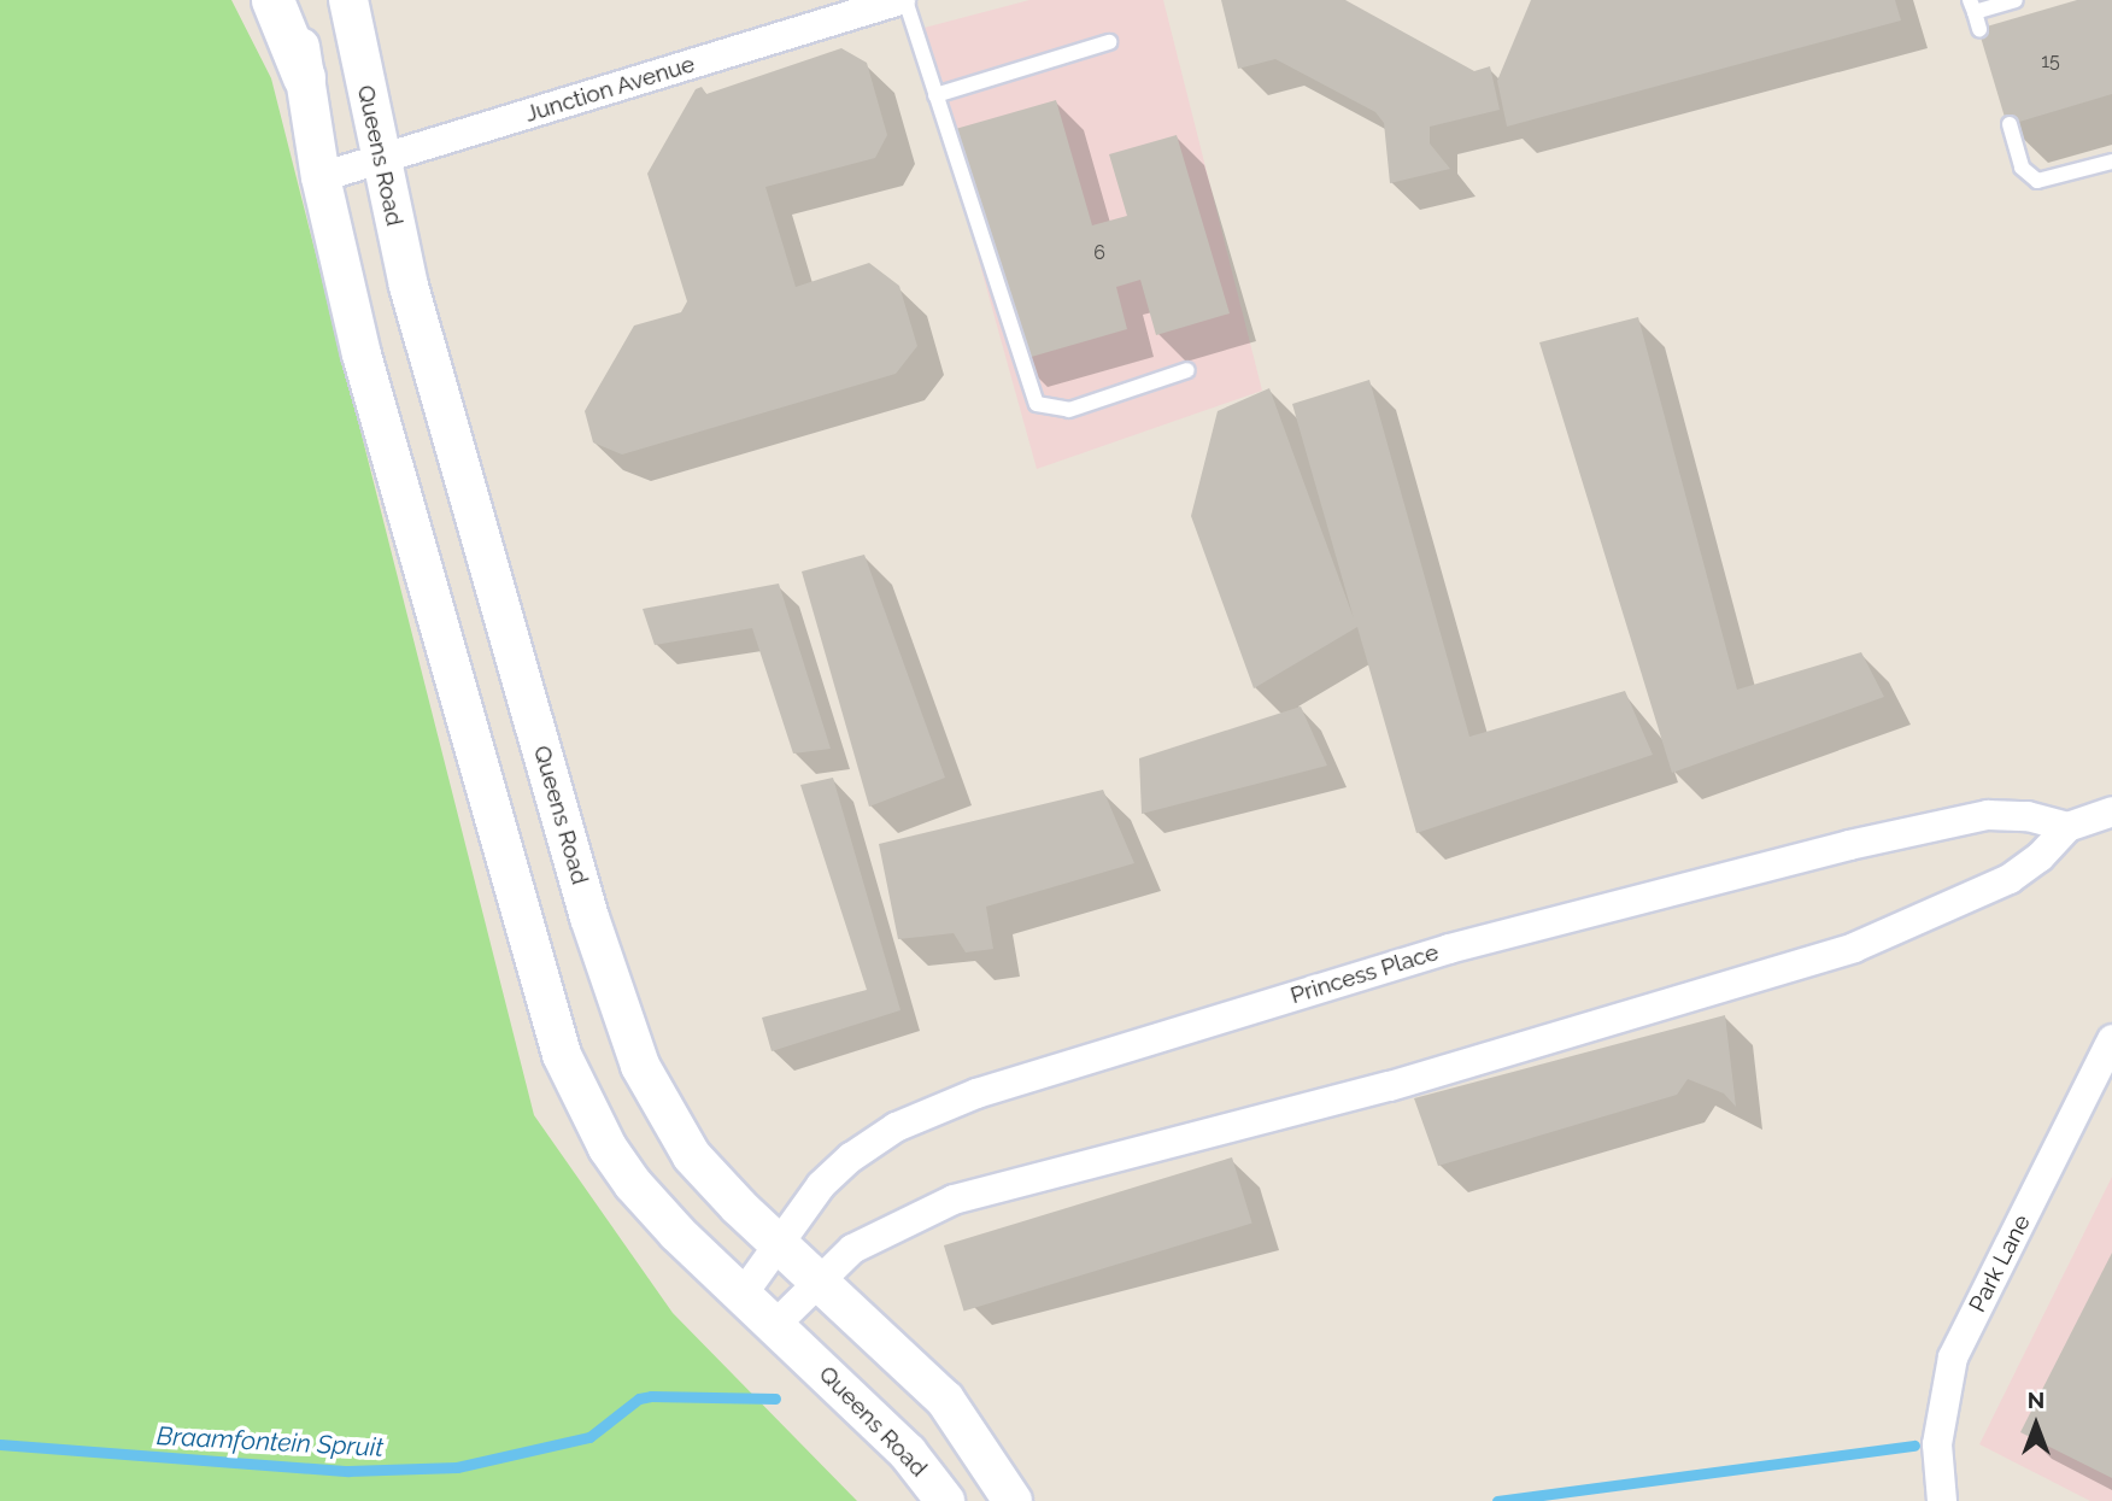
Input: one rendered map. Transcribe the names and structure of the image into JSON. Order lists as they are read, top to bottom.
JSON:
{
  "streets": {
    "street": [
      "Junction Avenue",
      "Queens Road",
      "Princess Place",
      "Park Lane"
    ]
  },
  "crossings": [
    ["Junction Avenue", "Queens Road"],
    ["Queens Road", "Princess Place"]
  ],
  "water": ["Braamfontein Spruit"],
  "house_numbers": ["15", "6"],
  "north": "top"
}
